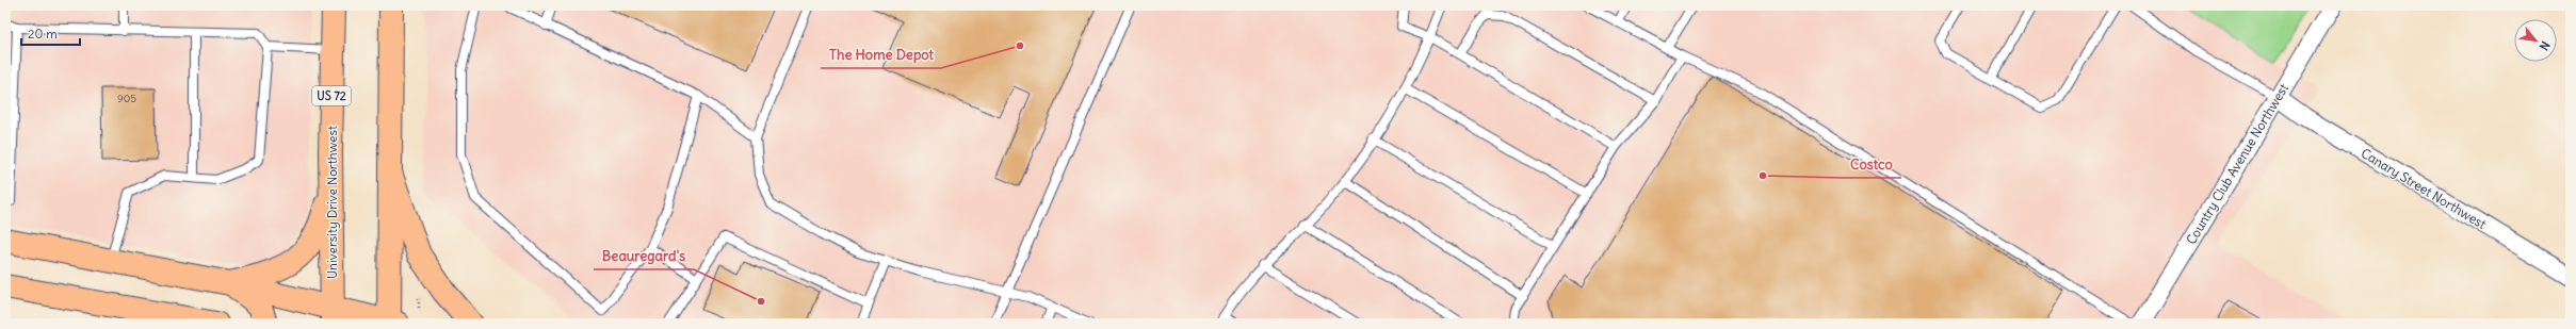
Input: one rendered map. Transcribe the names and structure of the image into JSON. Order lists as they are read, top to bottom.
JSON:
{
  "streets": {
    "main road": ["US 72", "University Drive Northwest"],
    "street": ["Country Club Avenue Northwest", "Canary Street Northwest"]
  },
  "crossings": [
    ["Country Club Avenue Northwest", "Canary Street Northwest"]
  ],
  "places": ["The Home Depot", "Costco", "Beauregard's"],
  "house_numbers": ["905"],
  "scale_bar": "20 m",
  "north": "bottom right"
}
